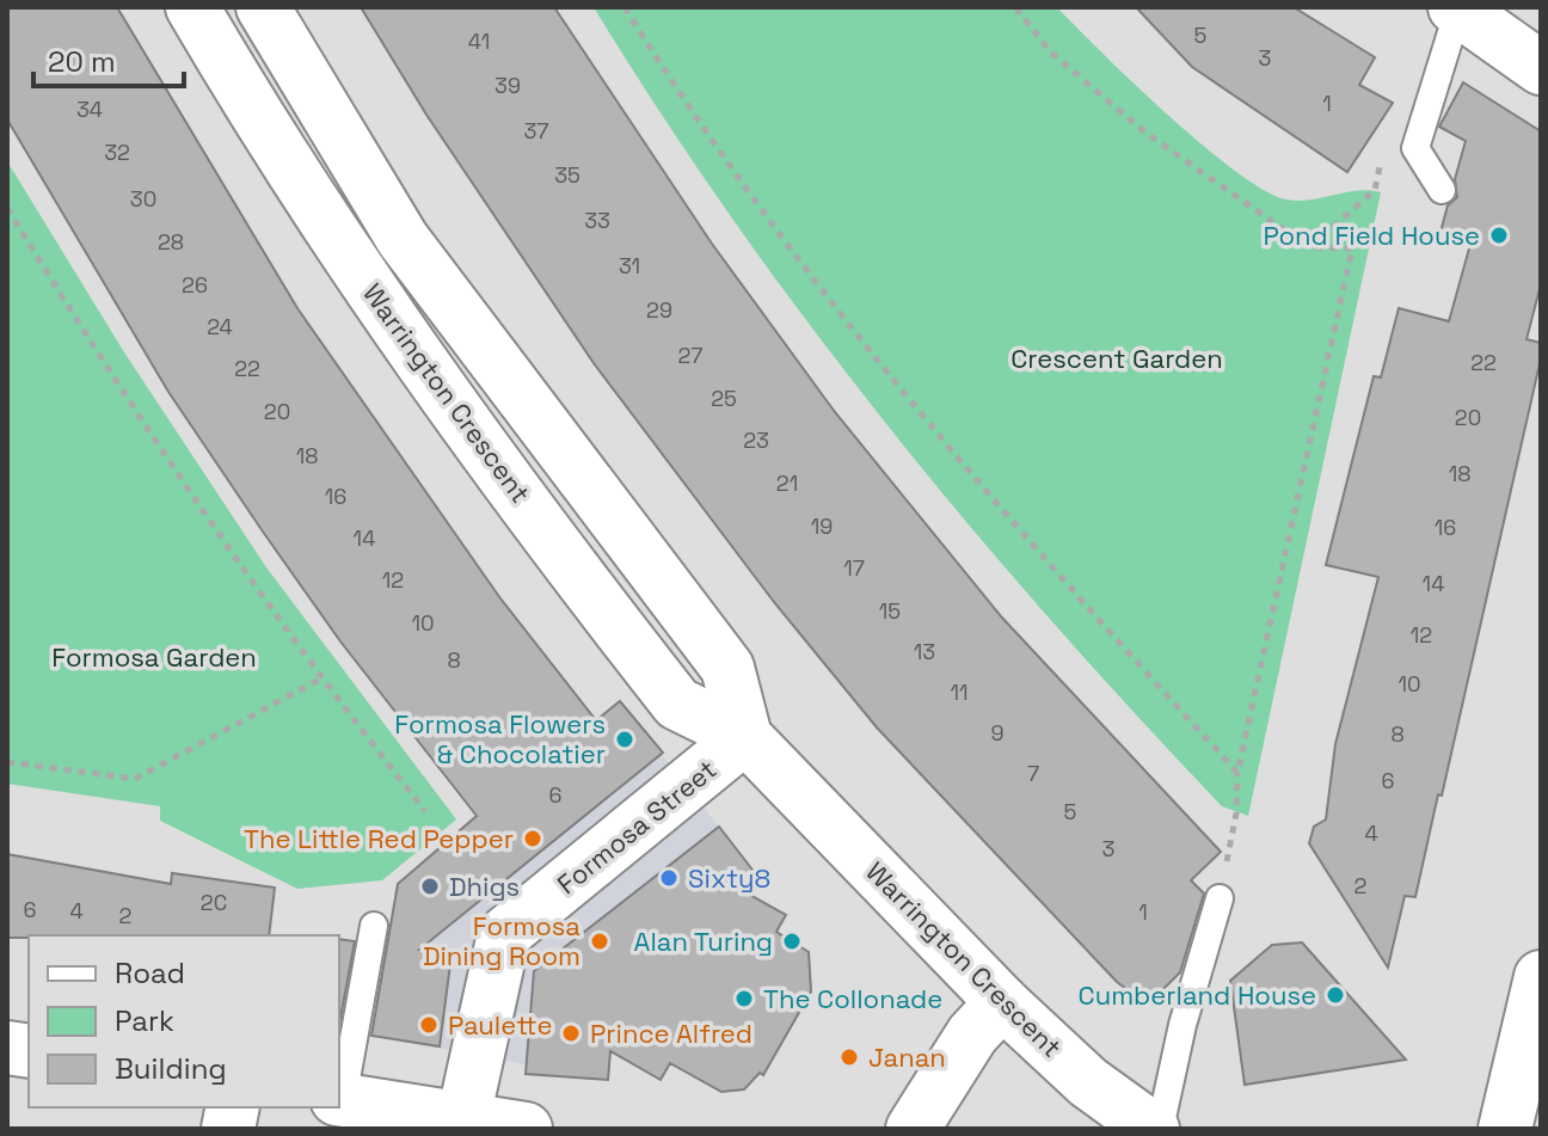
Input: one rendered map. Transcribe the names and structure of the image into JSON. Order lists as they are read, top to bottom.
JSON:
{
  "streets": {
    "street": ["Warrington Crescent", "Formosa Street"]
  },
  "crossings": [
    ["Warrington Crescent", "Formosa Street"]
  ],
  "parks": ["Crescent Garden", "Formosa Garden"],
  "places": [
    "Pond Field House",
    "Formosa Flowers & Chocolatier",
    "The Little Red Pepper",
    "Sixty8",
    "Dhigs",
    "Formosa Dining Room",
    "Alan Turing",
    "Cumberland House",
    "The Collonade",
    "Paulette",
    "Prince Alfred",
    "Janan"
  ],
  "house_numbers": [
    "5",
    "41",
    "3",
    "39",
    "1",
    "34",
    "37",
    "32",
    "35",
    "30",
    "33",
    "28",
    "31",
    "26",
    "29",
    "24",
    "27",
    "22",
    "22",
    "25",
    "20",
    "20",
    "23",
    "18",
    "18",
    "21",
    "16",
    "19",
    "16",
    "14",
    "17",
    "12",
    "14",
    "15",
    "10",
    "12",
    "13",
    "8",
    "10",
    "11",
    "9",
    "8",
    "7",
    "6",
    "6",
    "5",
    "4",
    "3",
    "2",
    "2C",
    "6",
    "4",
    "1",
    "2"
  ],
  "legend": ["Road", "Park", "Building"],
  "scale_bar": "20 m"
}
